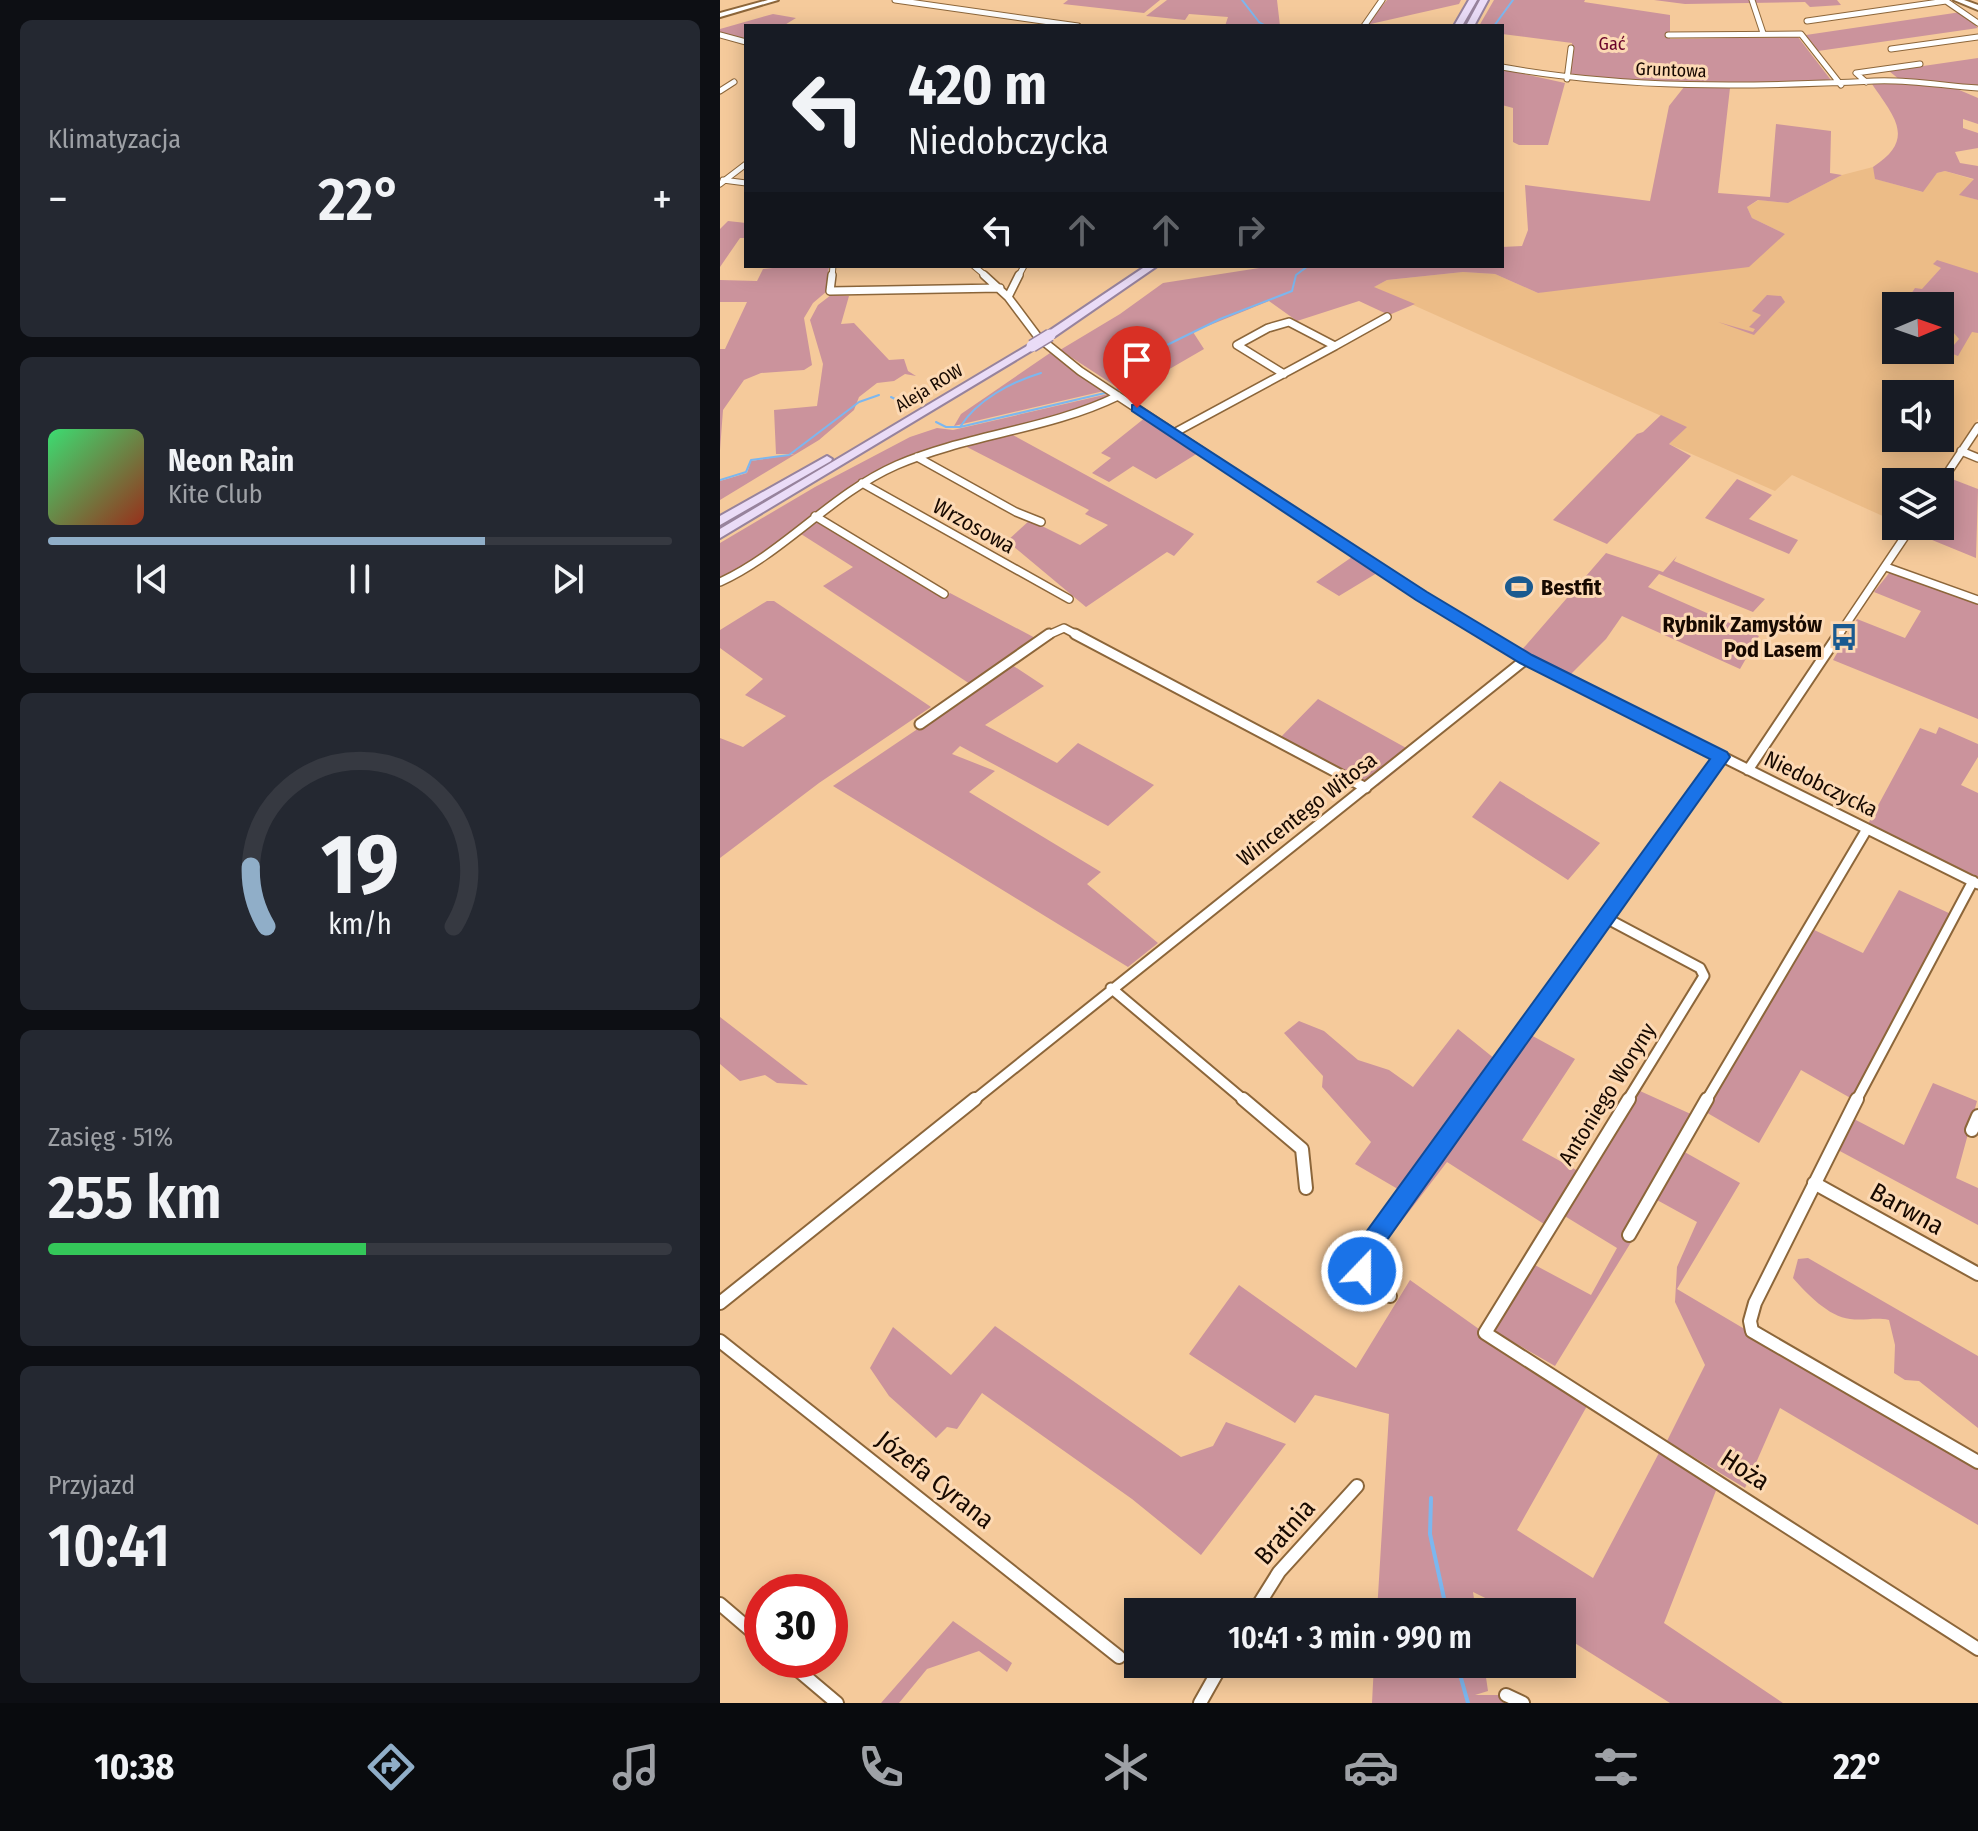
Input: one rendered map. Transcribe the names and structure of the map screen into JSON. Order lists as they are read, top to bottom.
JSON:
{
  "streets": {
    "main road": ["Aleja ROW"],
    "street": [
      "Gruntowa",
      "Wrzosowa",
      "Niedobczycka",
      "Wincentego Witosa",
      "Antoniego Woryny",
      "Barwna",
      "Hoża",
      "Józefa Cyrana",
      "Bratnia"
    ]
  },
  "crossings": [
    ["Niedobczycka", "Wincentego Witosa"],
    ["Antoniego Woryny", "Hoża"]
  ],
  "parks": ["Gać"],
  "places": {
    "sports": ["Bestfit"],
    "bus stop": ["Rybnik Zamysłów Pod Lasem"]
  },
  "north": "right",
  "page": {
    "tile": [
      "Klimatyzacja",
      ["Zasięg · 51%", "255 km"],
      ["Przyjazd", "10:41"]
    ],
    "turn": ["420 m", "Niedobczycka"],
    "heat": ["−", "22°", "+"],
    "song": ["Neon Rain", "Kite Club"],
    "limit": "30",
    "trip": "10:41 · 3 min · 990 m",
    "tabs": ["10:38", "22°"],
    "gauge": ["19", "km/h"]
  }
}
